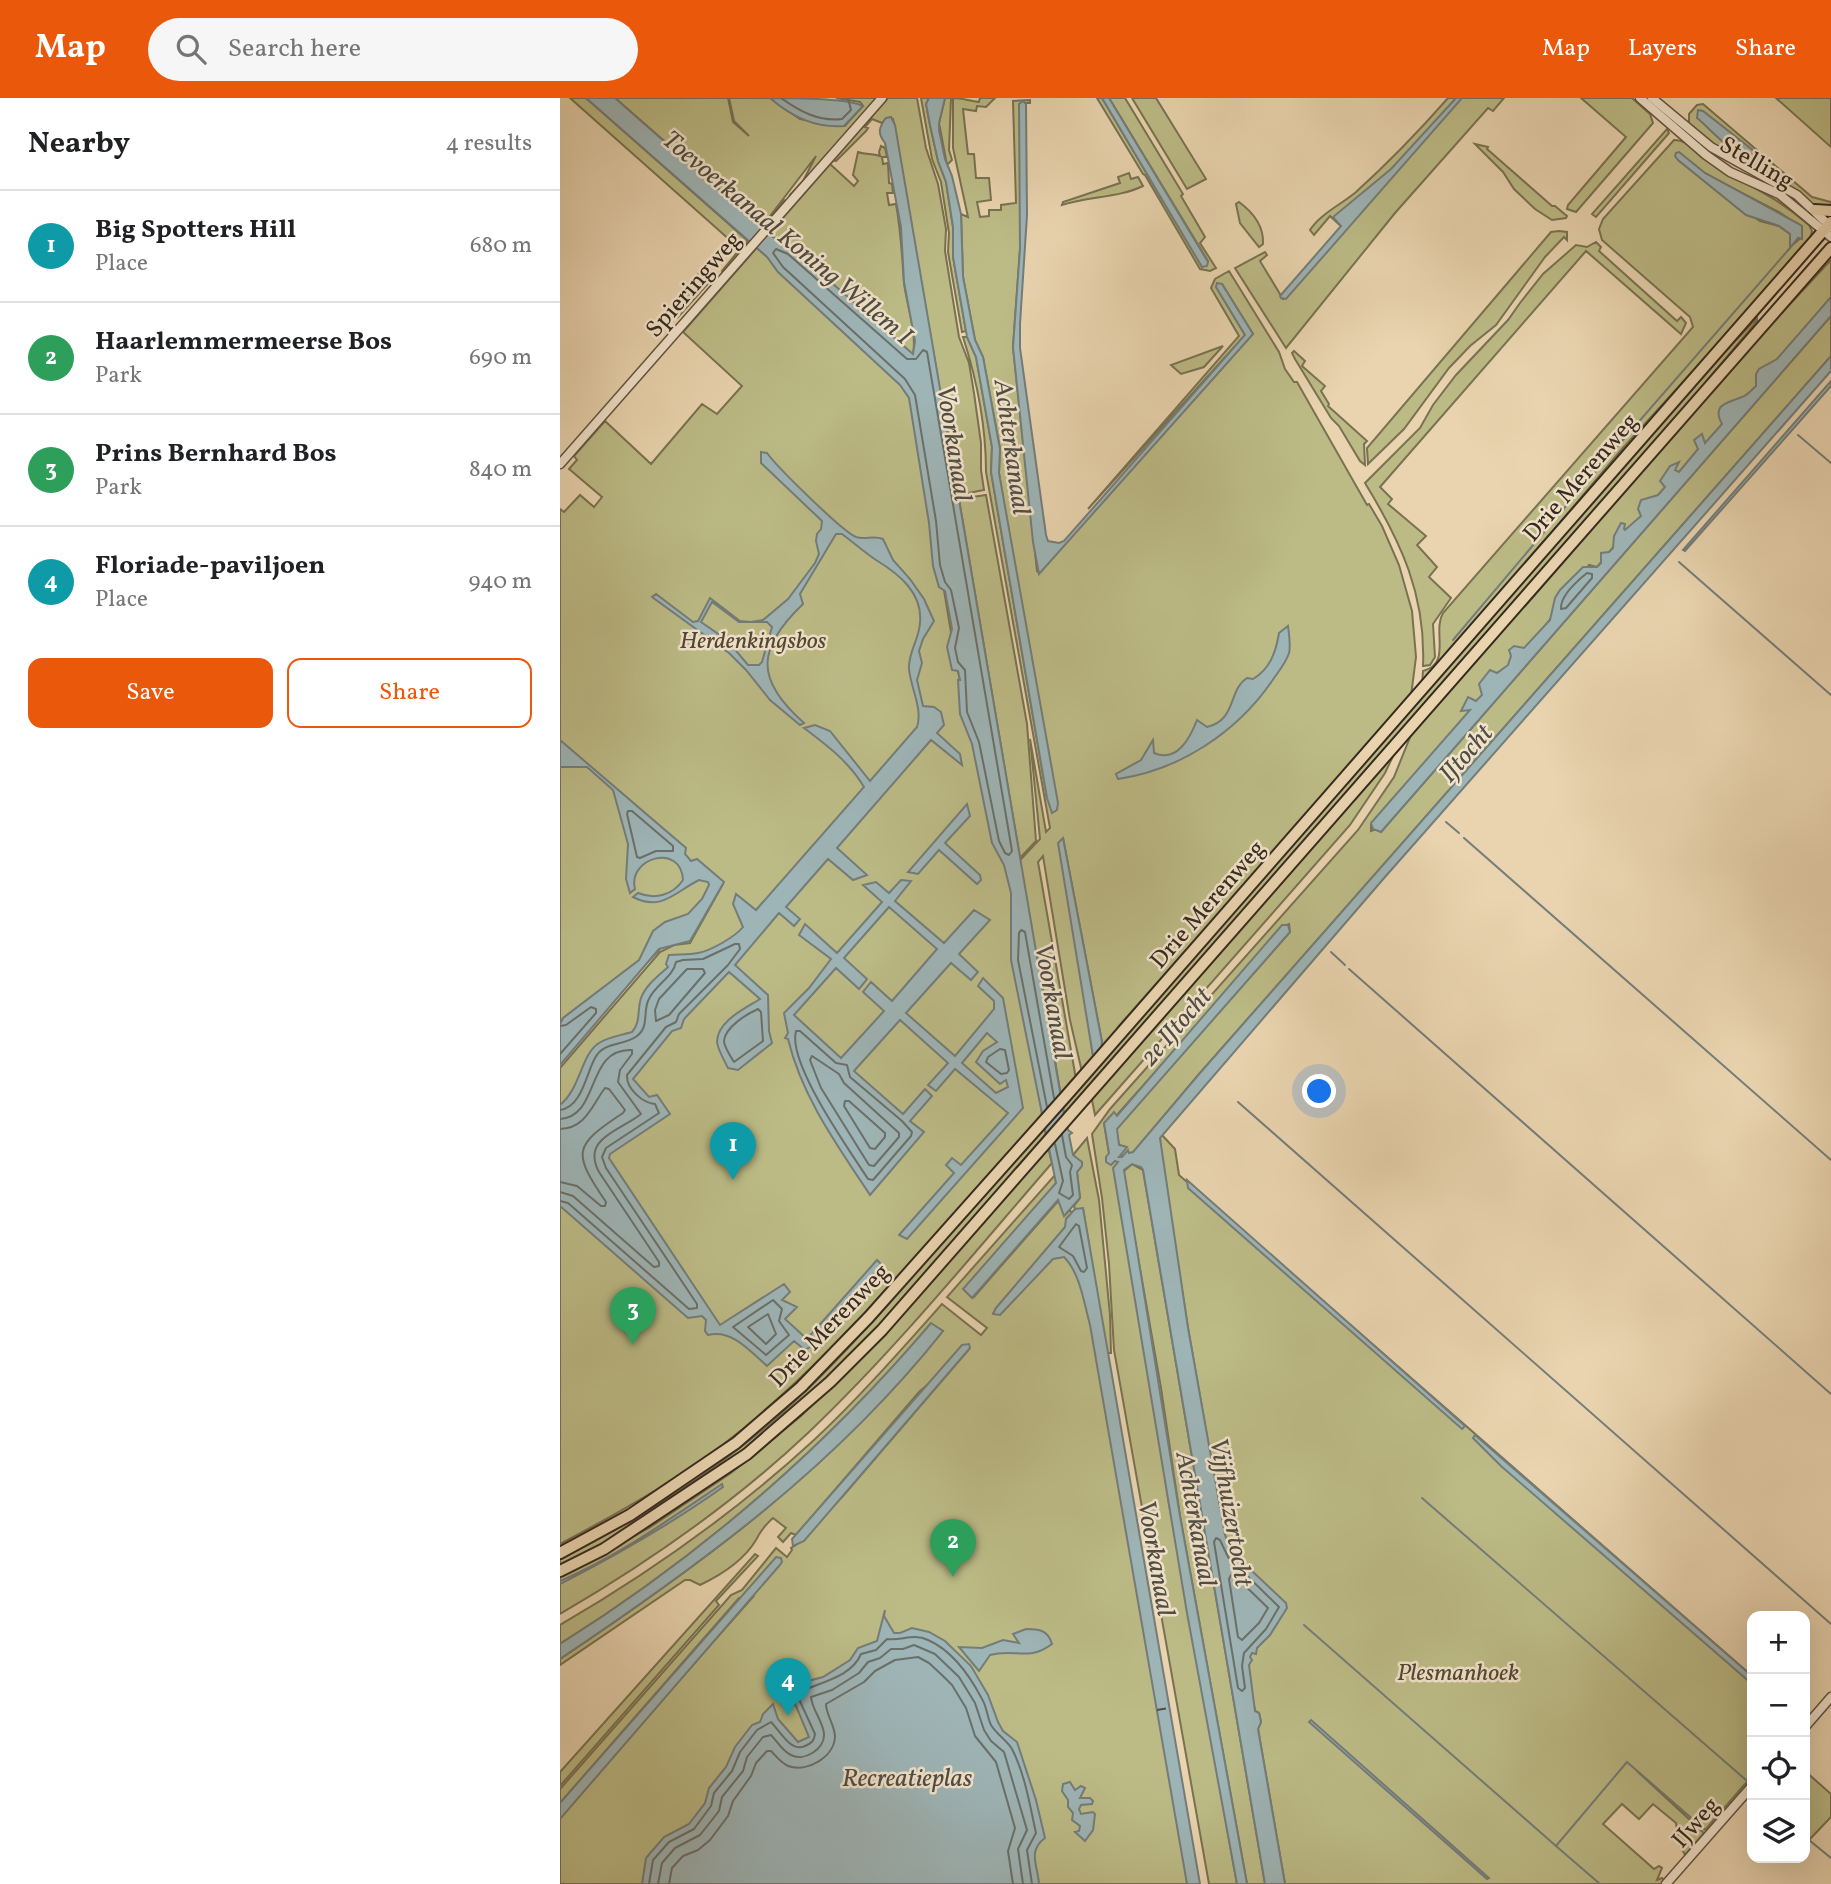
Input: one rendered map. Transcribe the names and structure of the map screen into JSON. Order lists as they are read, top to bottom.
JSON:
{
  "streets": {
    "highway": ["Drie Merenweg"],
    "street": ["Stelling", "Spieringweg", "IJweg"]
  },
  "crossings": [
    ["Stelling", "Drie Merenweg"]
  ],
  "water": [
    "Toevoerkanaal Koning Willem I",
    "Voorkanaal",
    "Achterkanaal",
    "IJtocht",
    "2e IJtocht",
    "Vijfhuizertocht",
    "Recreatieplas"
  ],
  "parks": ["Herdenkingsbos", "Plesmanhoek"],
  "page": {
    "header": "Map",
    "search": "Search here",
    "nav": ["Map", "Layers", "Share"],
    "heading": ["Nearby", "4 results"],
    "list": [
      {
        "mark": "1",
        "name": "Big Spotters Hill",
        "note": "Place",
        "value": "680 m"
      },
      {
        "mark": "2",
        "name": "Haarlemmermeerse Bos",
        "note": "Park",
        "value": "690 m"
      },
      {
        "mark": "3",
        "name": "Prins Bernhard Bos",
        "note": "Park",
        "value": "840 m"
      },
      {
        "mark": "4",
        "name": "Floriade-paviljoen",
        "note": "Place",
        "value": "940 m"
      }
    ],
    "buttons": ["Save", "Share"],
    "pins": [
      "1",
      "3",
      "2",
      "4"
    ],
    "map_buttons": ["+", "−"]
  }
}
